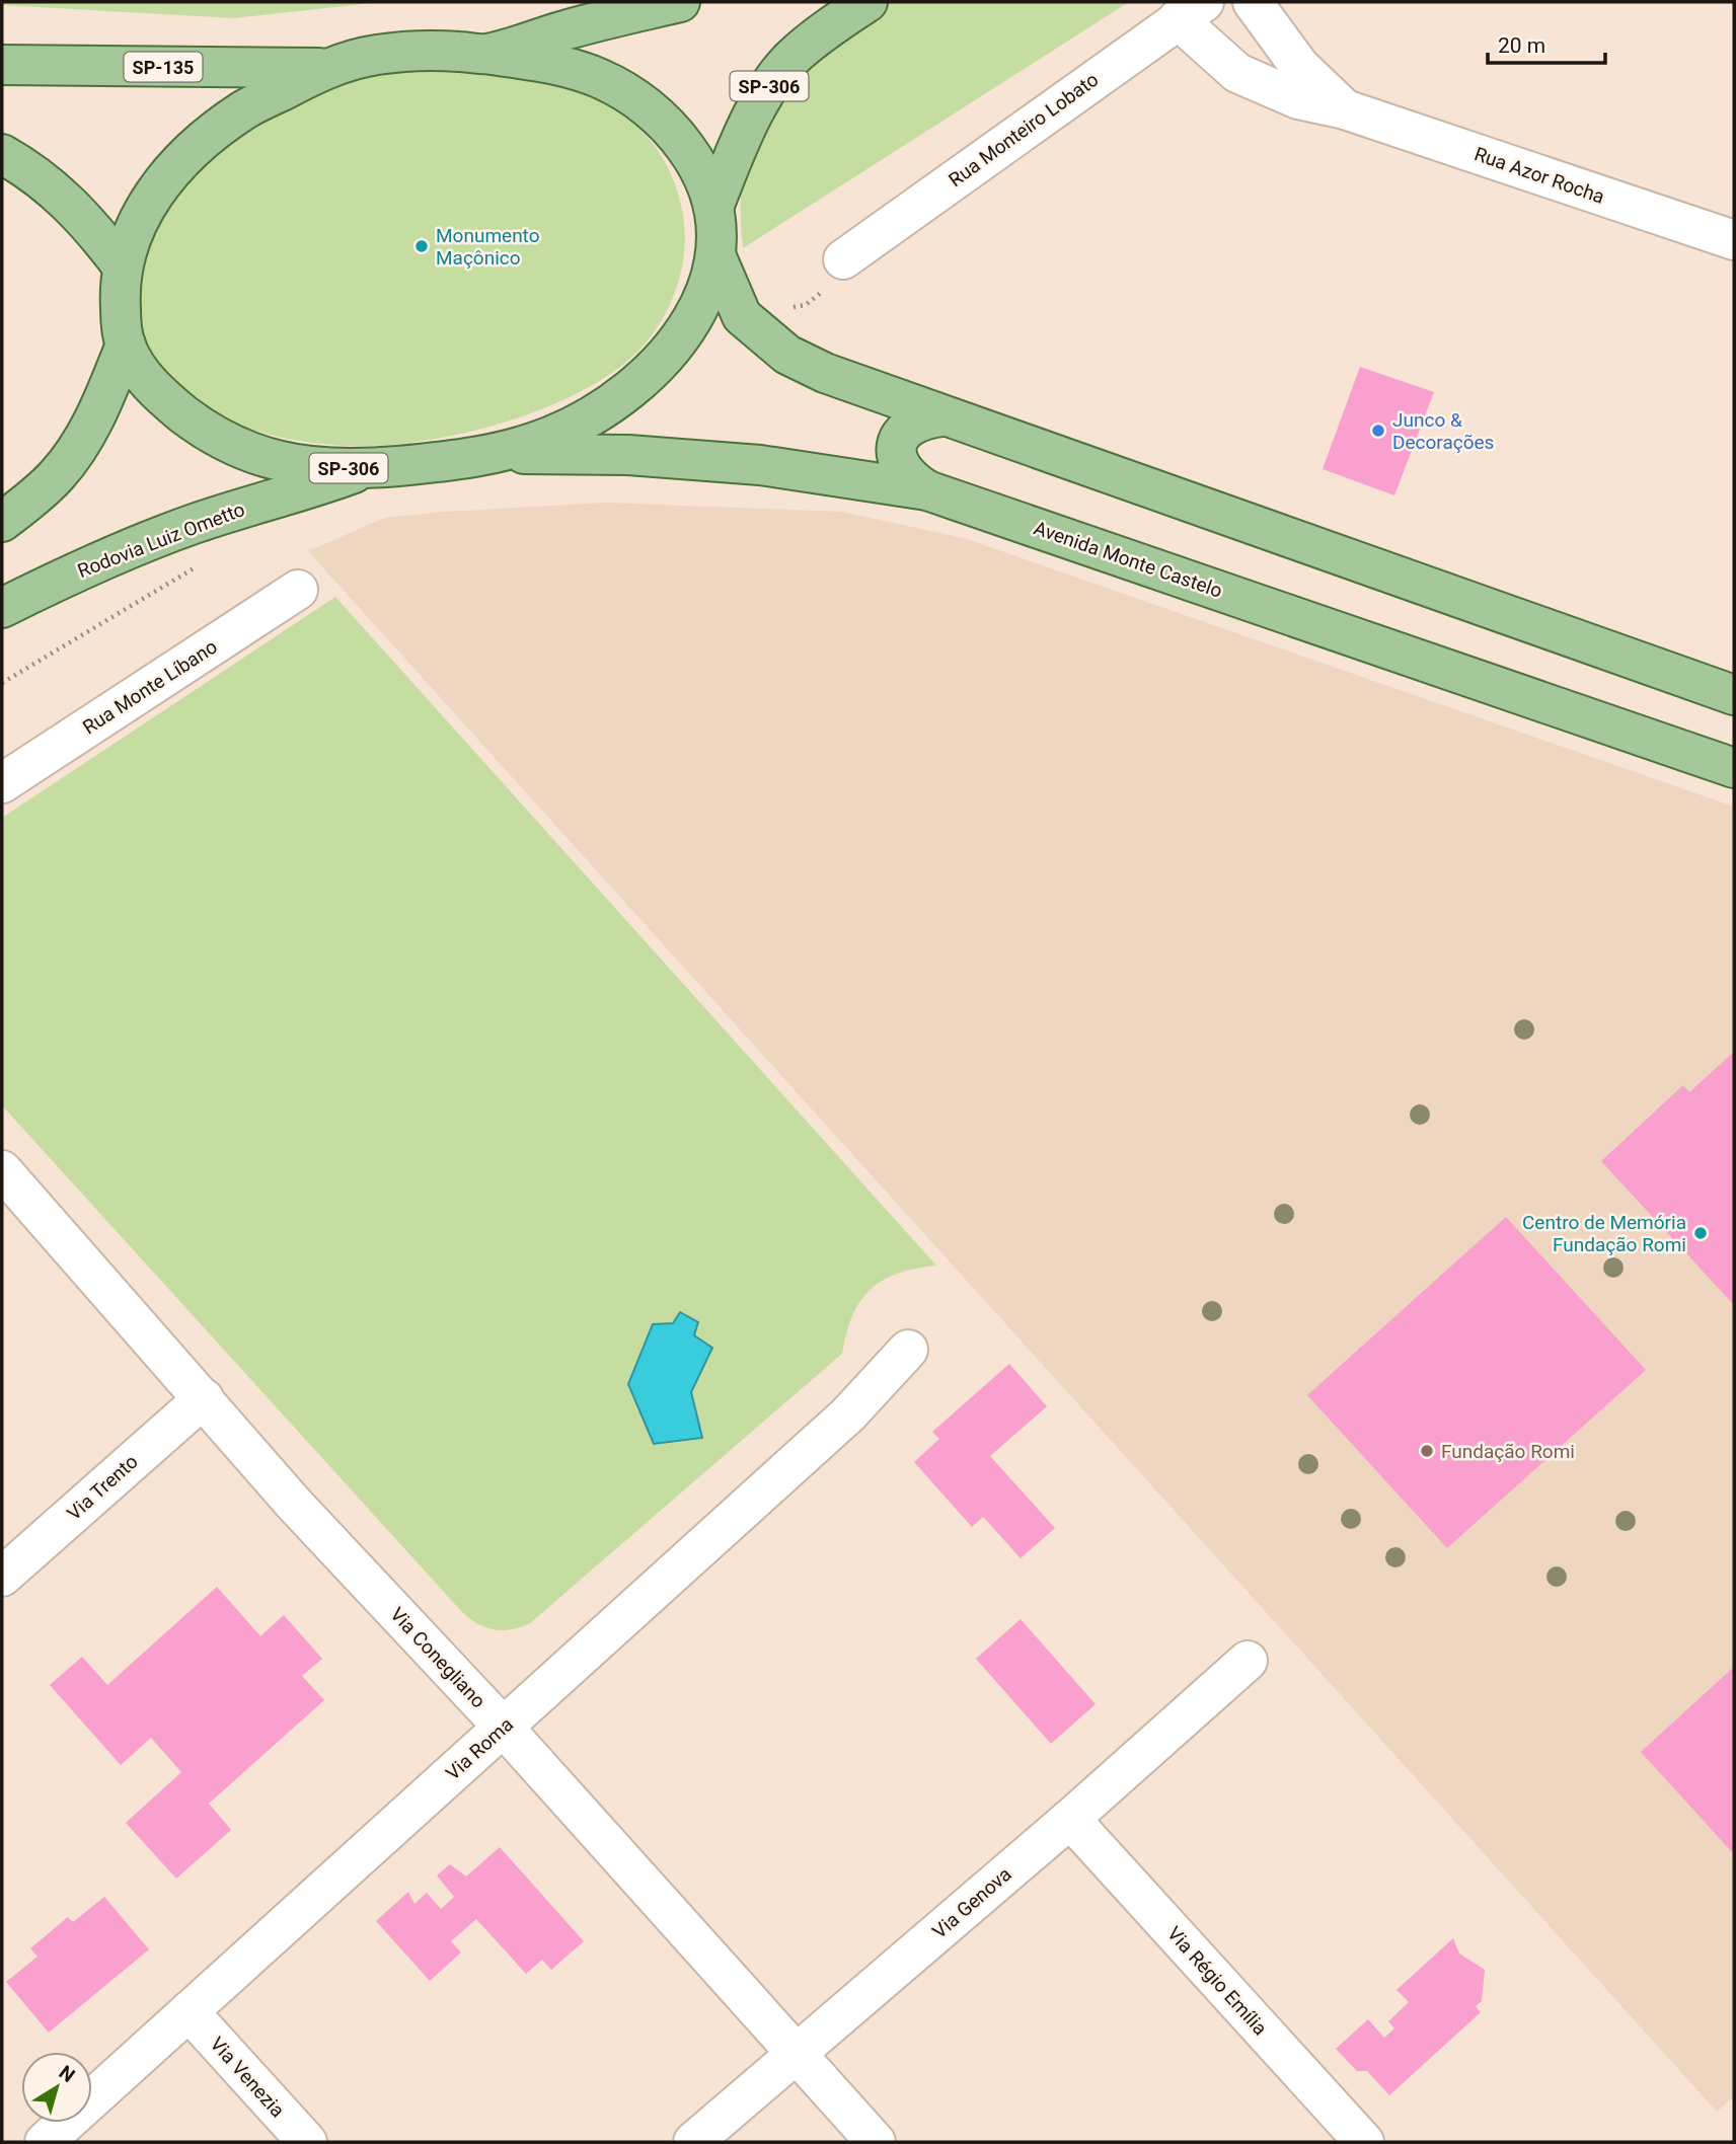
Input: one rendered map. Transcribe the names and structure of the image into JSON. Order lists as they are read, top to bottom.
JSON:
{
  "streets": {
    "main road": [
      "SP-135",
      "SP-306",
      "Rodovia Luiz Ometto",
      "Avenida Monte Castelo"
    ],
    "street": [
      "Rua Monteiro Lobato",
      "Rua Azor Rocha",
      "Rua Monte Líbano",
      "Via Trento",
      "Via Conegliano",
      "Via Roma",
      "Via Genova",
      "Via Régio Emília",
      "Via Venezia"
    ]
  },
  "crossings": [
    ["SP-135", "SP-306"],
    ["SP-306", "Rodovia Luiz Ometto"],
    ["SP-306", "Avenida Monte Castelo"],
    ["Rua Monteiro Lobato", "Rua Azor Rocha"],
    ["Via Trento", "Via Conegliano"],
    ["Via Conegliano", "Via Roma"],
    ["Via Conegliano", "Via Genova"],
    ["Via Roma", "Via Venezia"],
    ["Via Genova", "Via Régio Emília"]
  ],
  "places": [
    "Monumento Maçônico",
    "Junco & Decorações",
    "Centro de Memória Fundação Romi",
    "Fundação Romi"
  ],
  "scale_bar": "20 m",
  "north": "top right"
}
